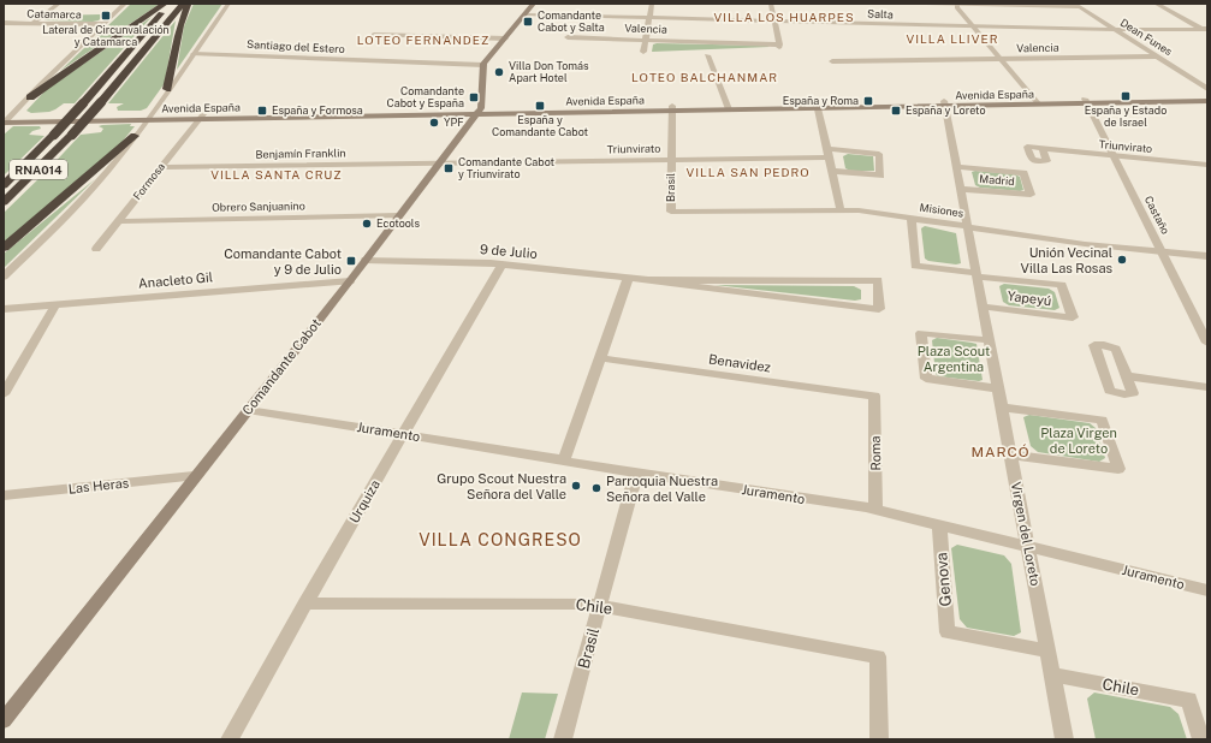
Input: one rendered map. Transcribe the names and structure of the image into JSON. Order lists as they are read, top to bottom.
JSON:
{
  "streets": {
    "highway": ["RNA014"],
    "main road": ["Avenida España", "Comandante Cabot"],
    "street": [
      "Catamarca",
      "Salta",
      "Valencia",
      "Dean Funes",
      "Santiago del Estero",
      "Triunvirato",
      "Benjamín Franklin",
      "Madrid",
      "Formosa",
      "Brasil",
      "Obrero Sanjuanino",
      "Misiones",
      "Castaño",
      "9 de Julio",
      "Anacleto Gil",
      "Yapeyú",
      "Benavidez",
      "Juramento",
      "Roma",
      "Las Heras",
      "Urquiza",
      "Virgen del Loreto",
      "Genova",
      "Chile"
    ]
  },
  "crossings": [
    ["Salta", "Valencia"],
    ["Salta", "Dean Funes"],
    ["Valencia", "Dean Funes"],
    ["Avenida España", "Formosa"],
    ["Avenida España", "Brasil"],
    ["Avenida España", "Castaño"],
    ["Avenida España", "Comandante Cabot"],
    ["Avenida España", "Virgen del Loreto"],
    ["Triunvirato", "Benjamín Franklin"],
    ["Triunvirato", "Brasil"],
    ["Triunvirato", "Castaño"],
    ["Triunvirato", "Comandante Cabot"],
    ["Benjamín Franklin", "Formosa"],
    ["Benjamín Franklin", "Comandante Cabot"],
    ["Madrid", "Virgen del Loreto"],
    ["Formosa", "Obrero Sanjuanino"],
    ["Brasil", "Misiones"],
    ["Brasil", "Juramento"],
    ["Brasil", "Chile"],
    ["Obrero Sanjuanino", "Comandante Cabot"],
    ["Misiones", "Castaño"],
    ["Misiones", "Virgen del Loreto"],
    ["9 de Julio", "Comandante Cabot"],
    ["9 de Julio", "Urquiza"],
    ["Anacleto Gil", "Comandante Cabot"],
    ["Yapeyú", "Virgen del Loreto"],
    ["Benavidez", "Roma"],
    ["Comandante Cabot", "Juramento"],
    ["Comandante Cabot", "Las Heras"],
    ["Juramento", "Roma"],
    ["Juramento", "Urquiza"],
    ["Juramento", "Virgen del Loreto"],
    ["Juramento", "Genova"],
    ["Urquiza", "Chile"],
    ["Virgen del Loreto", "Genova"],
    ["Virgen del Loreto", "Chile"]
  ],
  "districts": [
    "VILLA LOS HUARPES",
    "VILLA LLIVER",
    "LOTEO FERNANDEZ",
    "LOTEO BALCHANMAR",
    "VILLA SAN PEDRO",
    "VILLA SANTA CRUZ",
    "MARCÓ",
    "VILLA CONGRESO"
  ],
  "parks": ["Plaza Scout Argentina", "Plaza Virgen de Loreto"],
  "places": {
    "transit": [
      "Lateral de Circunvalación y Catamarca",
      "Comandante Cabot y Salta",
      "España y Estado de Israel",
      "Comandante Cabot y España",
      "España y Roma",
      "España y Comandante Cabot",
      "España y Formosa",
      "España y Loreto",
      "Comandante Cabot y Triunvirato",
      "Comandante Cabot y 9 de Julio"
    ],
    "other": [
      "Villa Don Tomás Apart Hotel",
      "YPF",
      "Ecotools",
      "Unión Vecinal Villa Las Rosas",
      "Grupo Scout Nuestra Señora del Valle",
      "Parroquia Nuestra Señora del Valle"
    ]
  }
}
